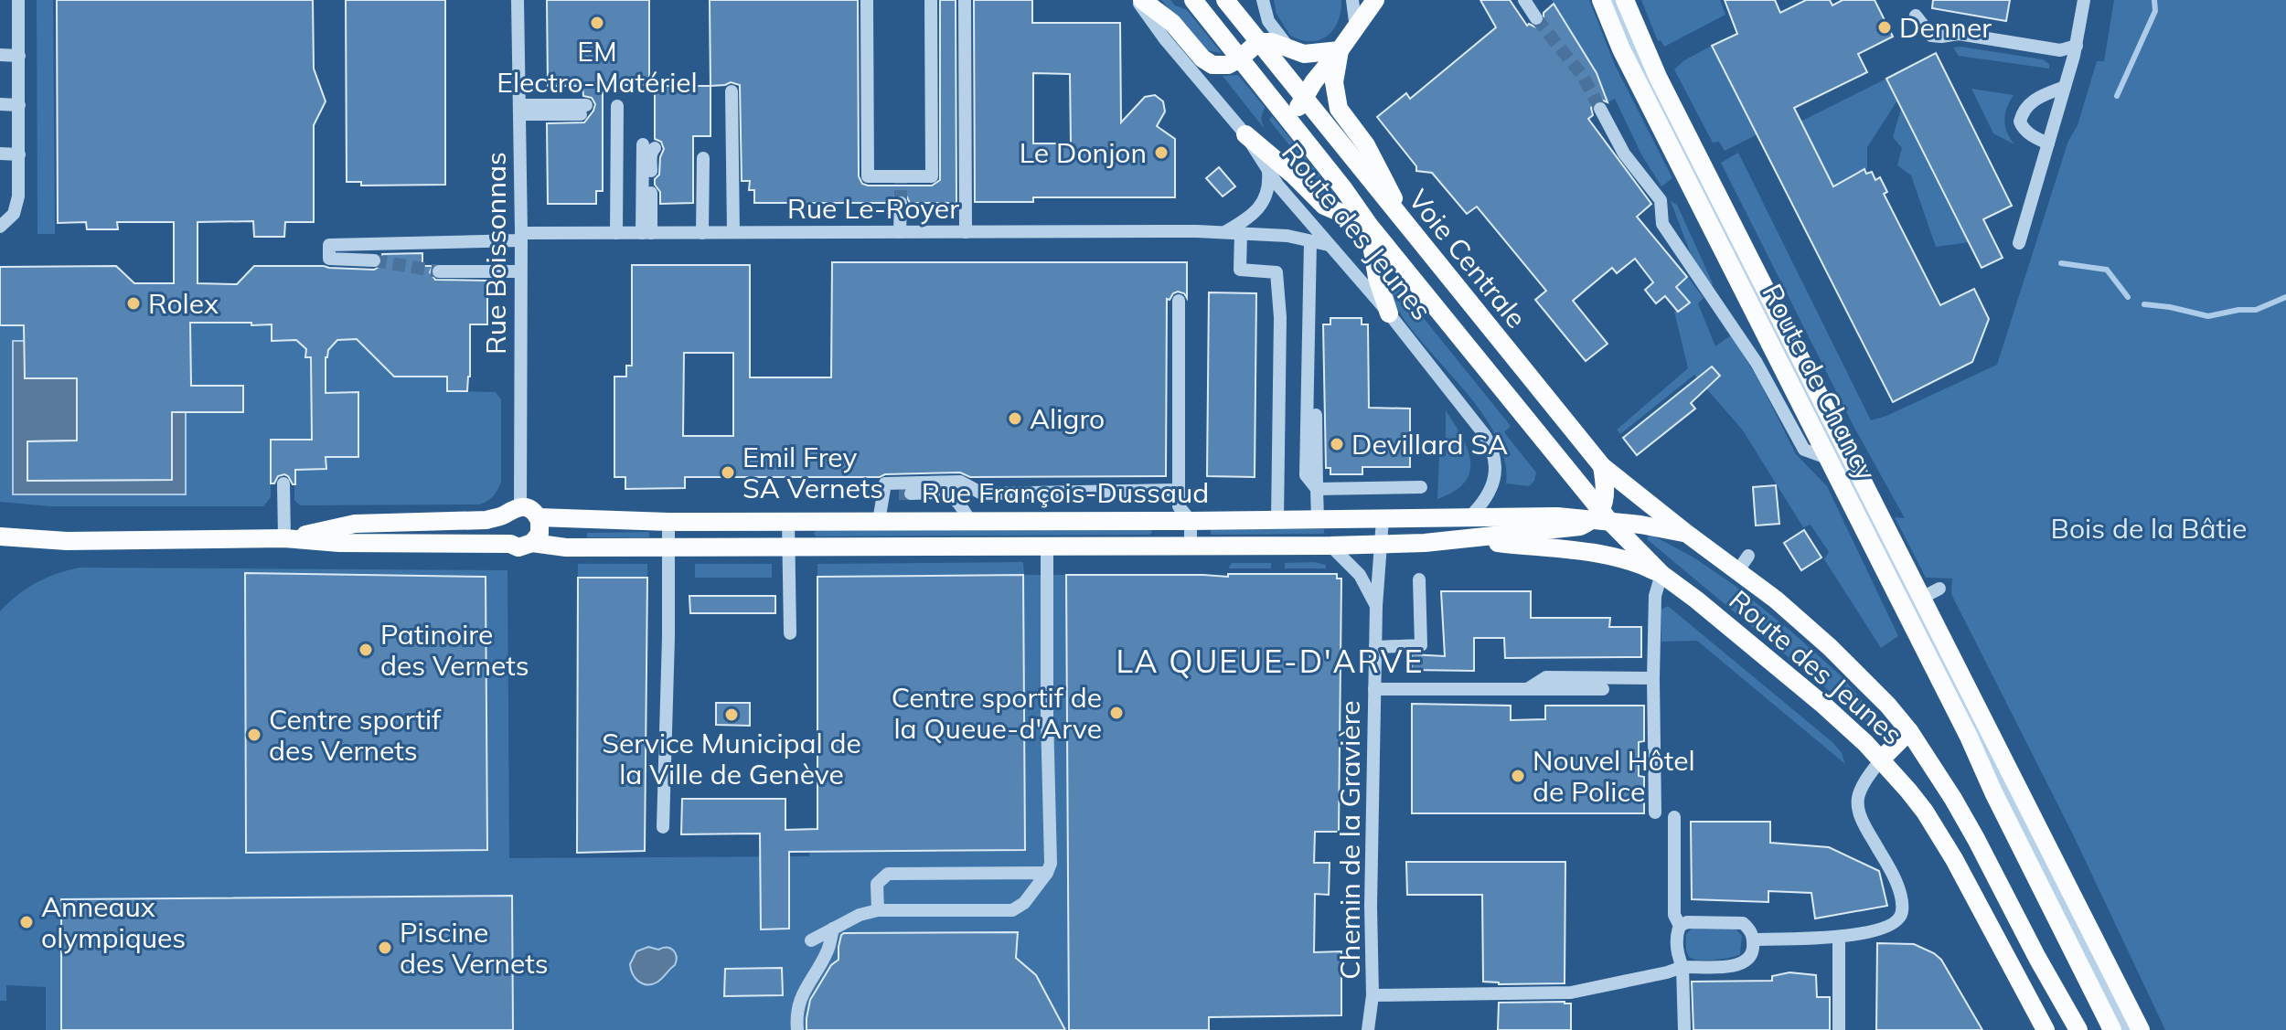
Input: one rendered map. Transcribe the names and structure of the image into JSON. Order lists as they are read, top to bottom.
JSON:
{
  "streets": {
    "main road": [
      "Route des Jeunes",
      "Voie Centrale",
      "Route de Chancy",
      "Rue François-Dussaud"
    ],
    "street": ["Rue Le-Royer", "Rue Boissonnas", "Chemin de la Gravière"]
  },
  "crossings": [
    ["Rue Le-Royer", "Route des Jeunes"],
    ["Rue Le-Royer", "Rue Boissonnas"],
    ["Route des Jeunes", "Voie Centrale"],
    ["Route des Jeunes", "Rue François-Dussaud"],
    ["Rue Boissonnas", "Rue François-Dussaud"],
    ["Voie Centrale", "Rue François-Dussaud"],
    ["Rue François-Dussaud", "Chemin de la Gravière"]
  ],
  "districts": ["LA QUEUE-D'ARVE"],
  "parks": ["Bois de la Bâtie"],
  "places": [
    "EM Electro-Matériel",
    "Denner",
    "Le Donjon",
    "Rolex",
    "Aligro",
    "Devillard SA",
    "Emil Frey SA Vernets",
    "Patinoire des Vernets",
    "Centre sportif de la Queue-d'Arve",
    "Service Municipal de la Ville de Genève",
    "Centre sportif des Vernets",
    "Nouvel Hôtel de Police",
    "Anneaux olympiques",
    "Piscine des Vernets"
  ]
}
